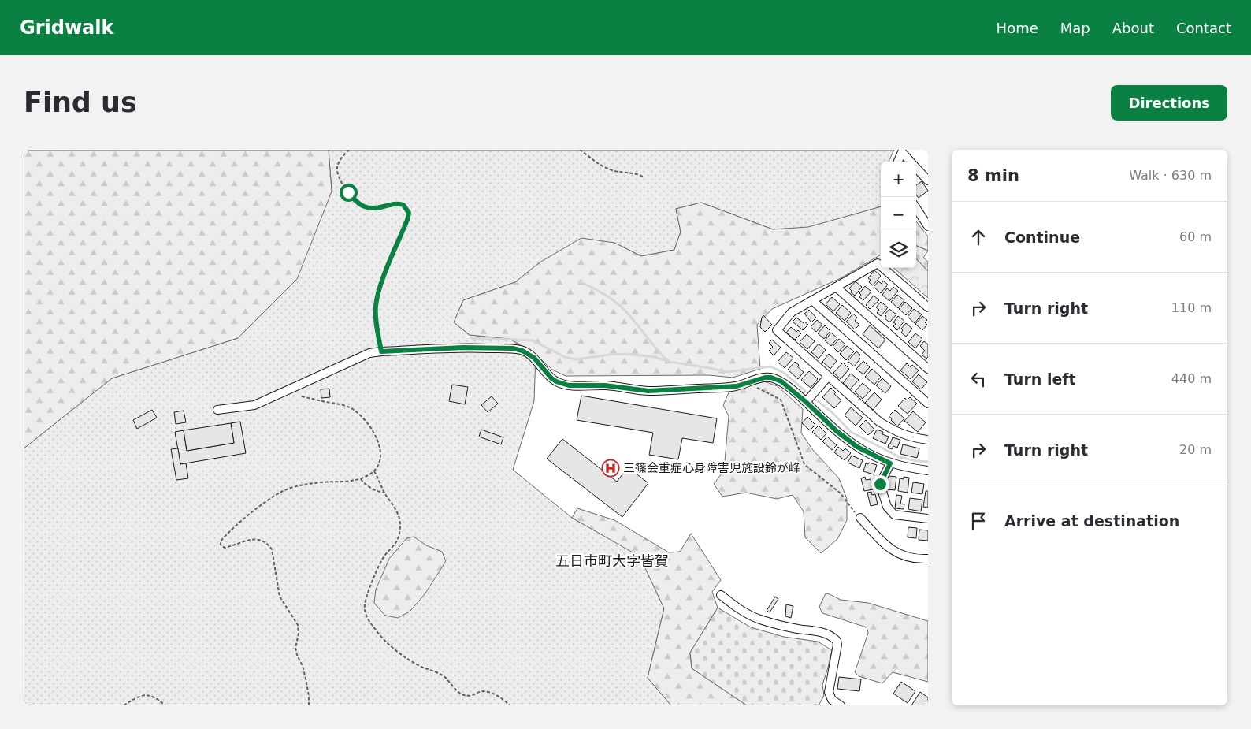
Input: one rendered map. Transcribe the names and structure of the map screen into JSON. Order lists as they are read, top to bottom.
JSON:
{
  "districts": ["五日市町大字皆賀"],
  "places": {
    "hospital": ["三篠会重症心身障害児施設鈴が峰"]
  },
  "page": {
    "header": "Gridwalk",
    "nav": [
      "Home",
      "Map",
      "About",
      "Contact"
    ],
    "buttons": "Directions",
    "title": "Find us",
    "heading": ["8 min", "Walk · 630 m"],
    "map_buttons": ["+", "−"],
    "list": [
      ["Continue", "60 m"],
      ["Turn right", "110 m"],
      ["Turn left", "440 m"],
      ["Turn right", "20 m"],
      "Arrive at destination"
    ]
  }
}
